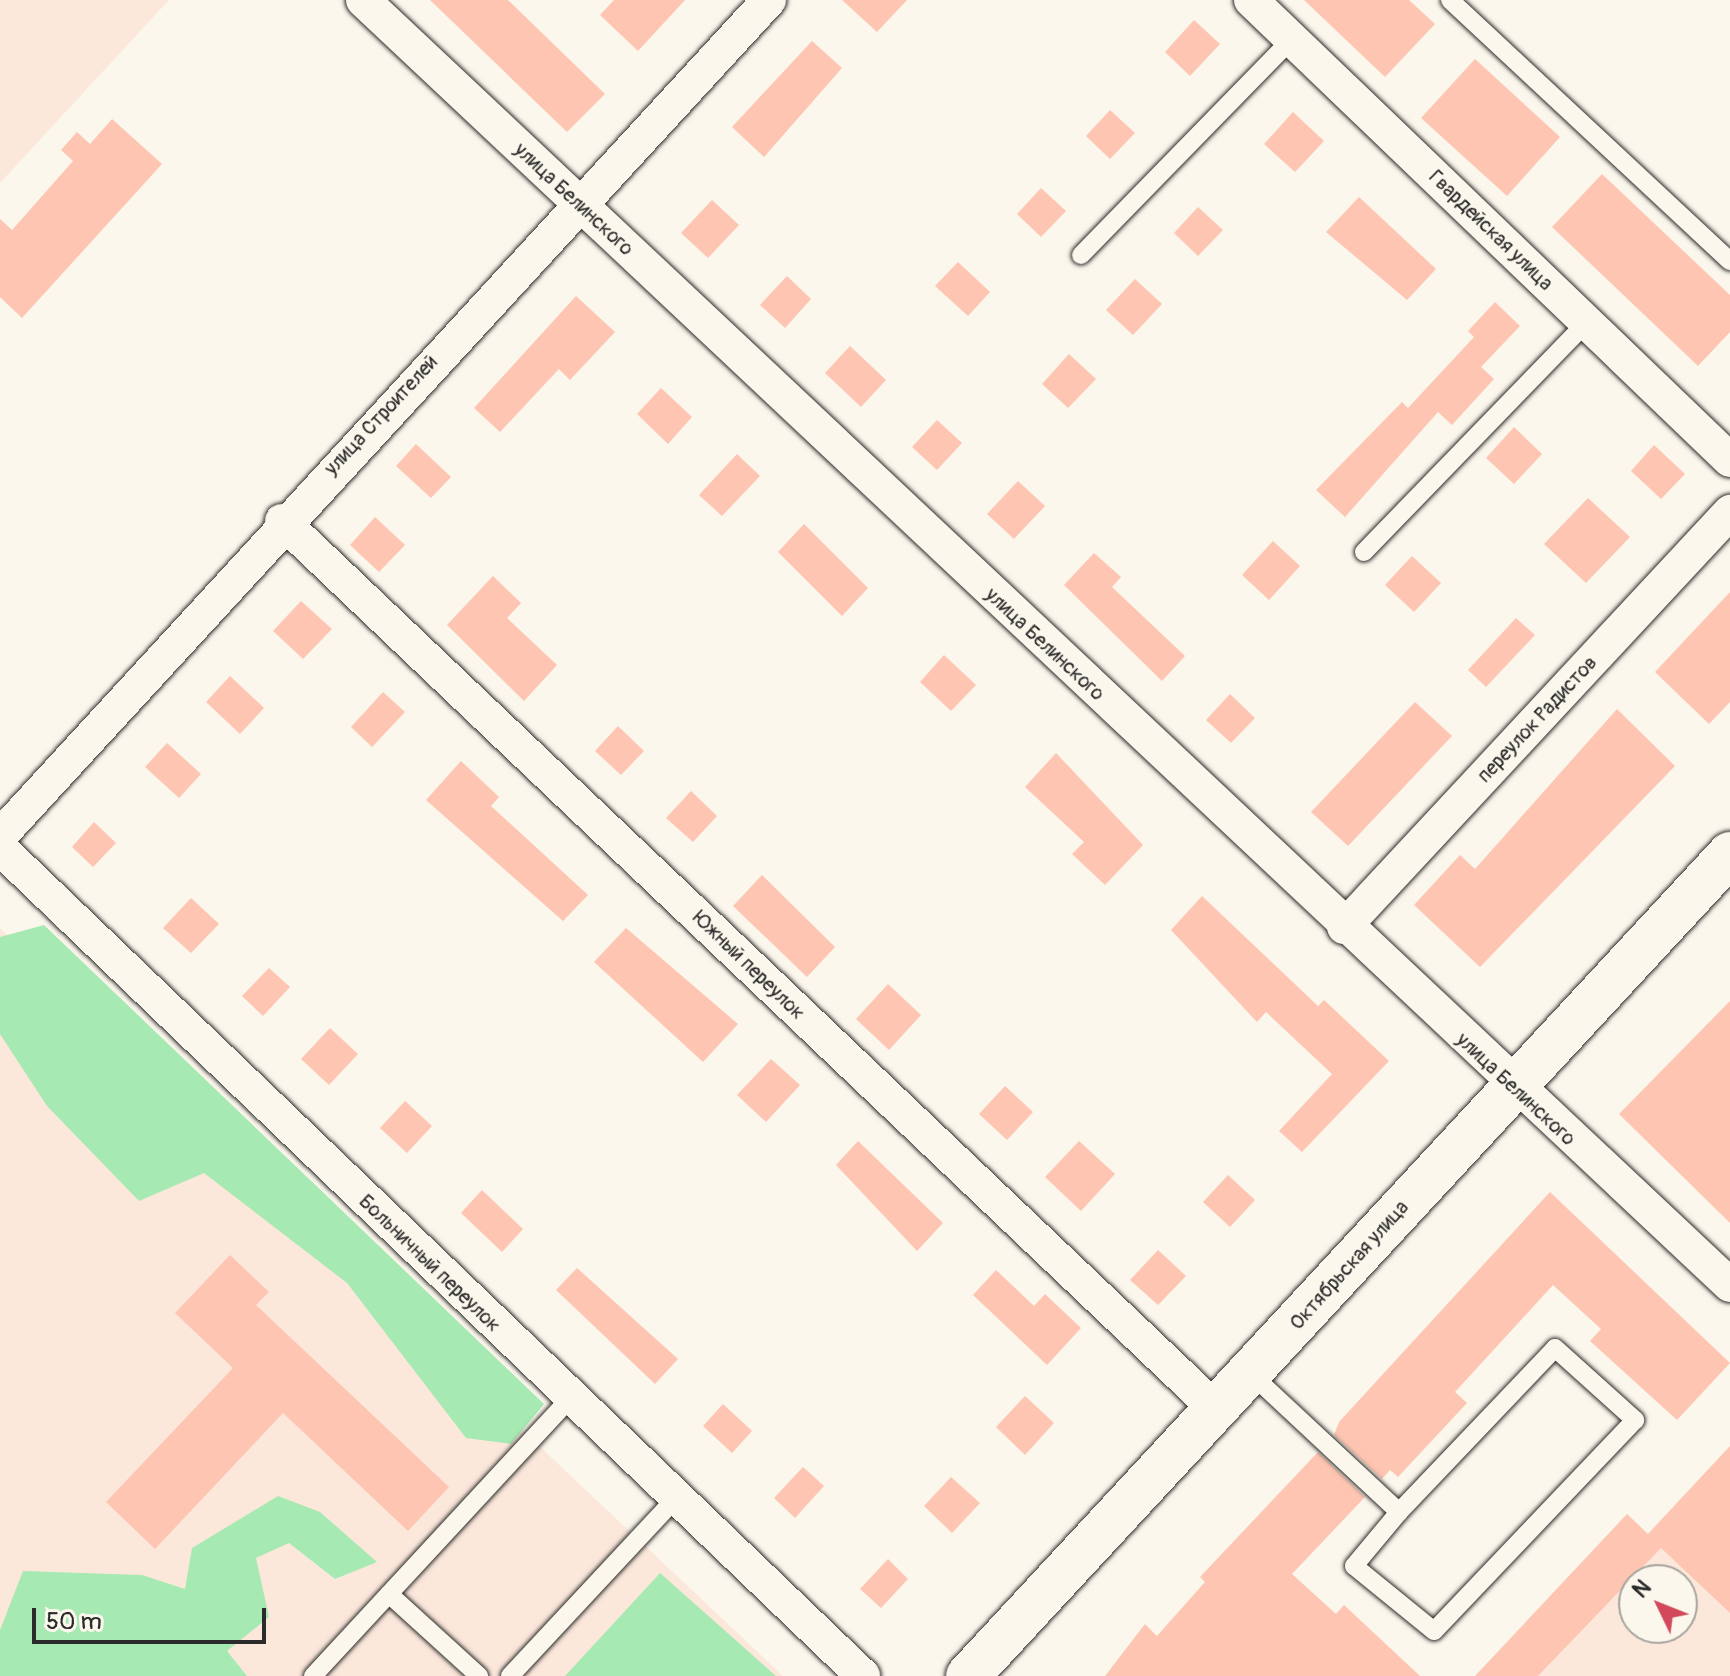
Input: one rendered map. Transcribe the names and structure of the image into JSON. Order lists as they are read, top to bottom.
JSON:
{
  "streets": {
    "main road": ["Октябрьская улица"],
    "street": [
      "улица Белинского",
      "Гвардейская улица",
      "улица Строителей",
      "переулок Радистов",
      "Южный переулок",
      "Больничный переулок"
    ]
  },
  "crossings": [
    ["улица Белинского", "улица Строителей"],
    ["улица Белинского", "переулок Радистов"],
    ["улица Белинского", "Октябрьская улица"],
    ["улица Строителей", "Южный переулок"],
    ["Южный переулок", "Октябрьская улица"]
  ],
  "scale_bar": "50 m",
  "north": "top left"
}
